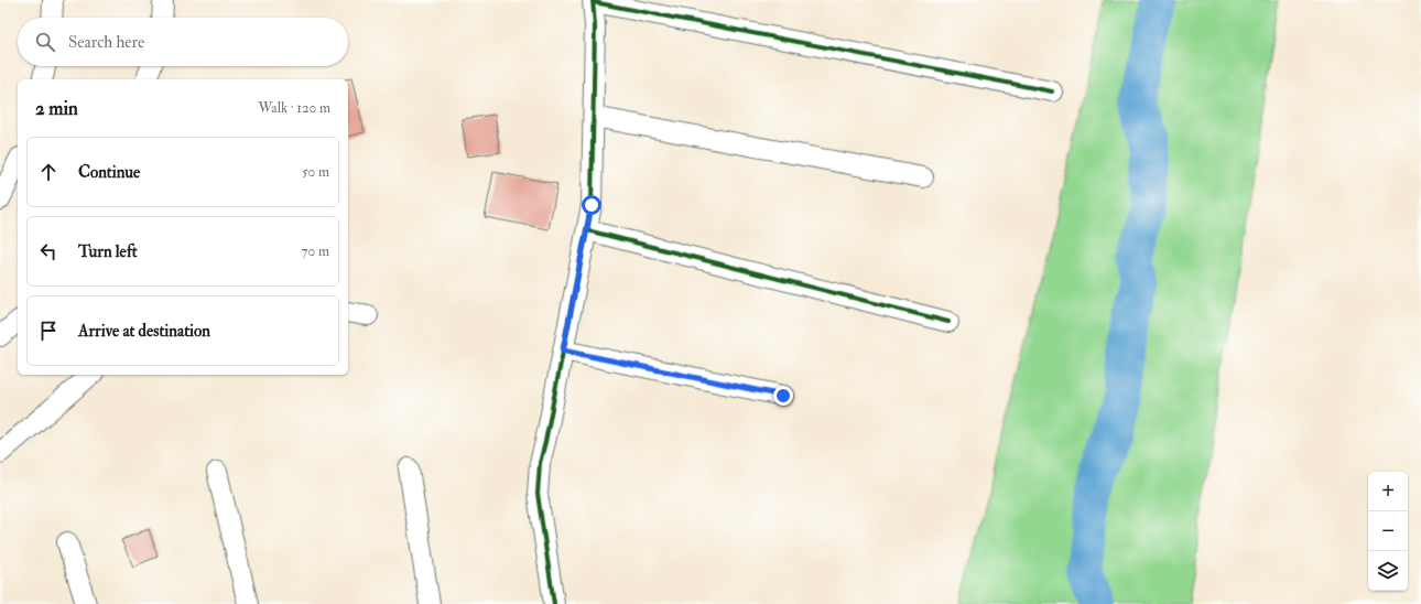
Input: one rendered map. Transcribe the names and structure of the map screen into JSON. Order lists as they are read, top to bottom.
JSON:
{
  "page": {
    "search": "Search here",
    "heading": ["2 min", "Walk · 120 m"],
    "list": [
      ["Continue", "50 m"],
      ["Turn left", "70 m"],
      "Arrive at destination"
    ],
    "map_buttons": ["+", "−"]
  }
}
